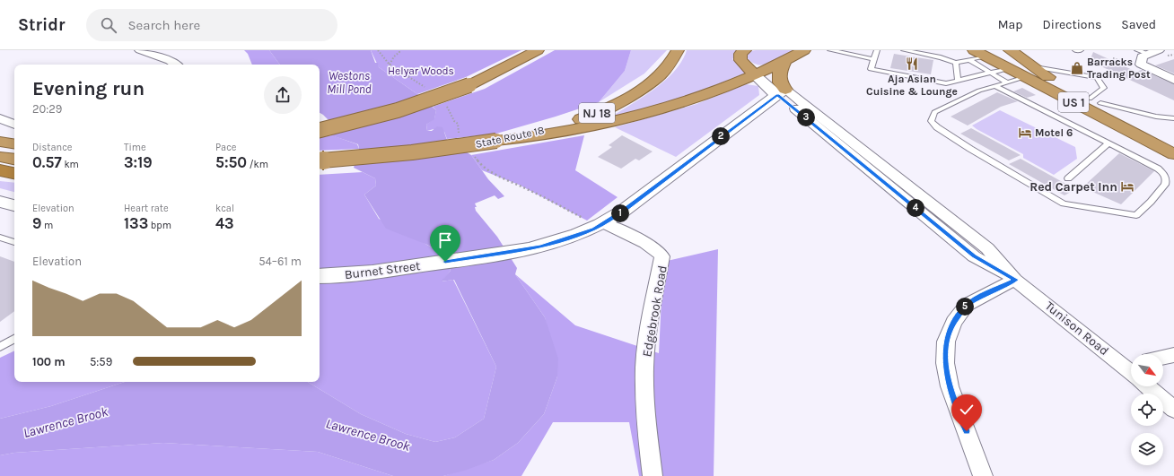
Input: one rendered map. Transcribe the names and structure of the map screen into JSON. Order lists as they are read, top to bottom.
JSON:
{
  "streets": {
    "highway": ["US 1", "NJ 18", "State Route 18"],
    "street": ["Burnet Street", "Edgebrook Road", "Tunison Road"]
  },
  "crossings": [
    ["Burnet Street", "Edgebrook Road"],
    ["Burnet Street", "Tunison Road"]
  ],
  "water": ["Westons Mill Pond", "Lawrence Brook"],
  "parks": ["Helyar Woods"],
  "places": {
    "restaurant": ["Aja Asian Cuisine & Lounge"],
    "shop": ["Barracks Trading Post"],
    "hotel": ["Motel 6", "Red Carpet Inn"]
  },
  "north": "bottom right",
  "page": {
    "header": "Stridr",
    "search": "Search here",
    "nav": ["Map", "Directions", "Saved"],
    "heading": ["Evening run", "20:29"],
    "pins": [
      "3",
      "2",
      "4",
      "1",
      "5"
    ],
    "stats": [
      ["Distance", "0.57 km"],
      ["Time", "3:19"],
      ["Pace", "5:50 /km"],
      ["Elevation", "9 m"],
      ["Heart rate", "133 bpm"],
      ["kcal", "43"]
    ],
    "chart": ["Elevation", "54–61 m"],
    "list": [
      {
        "name": "100 m",
        "note": "5:59"
      }
    ]
  }
}
